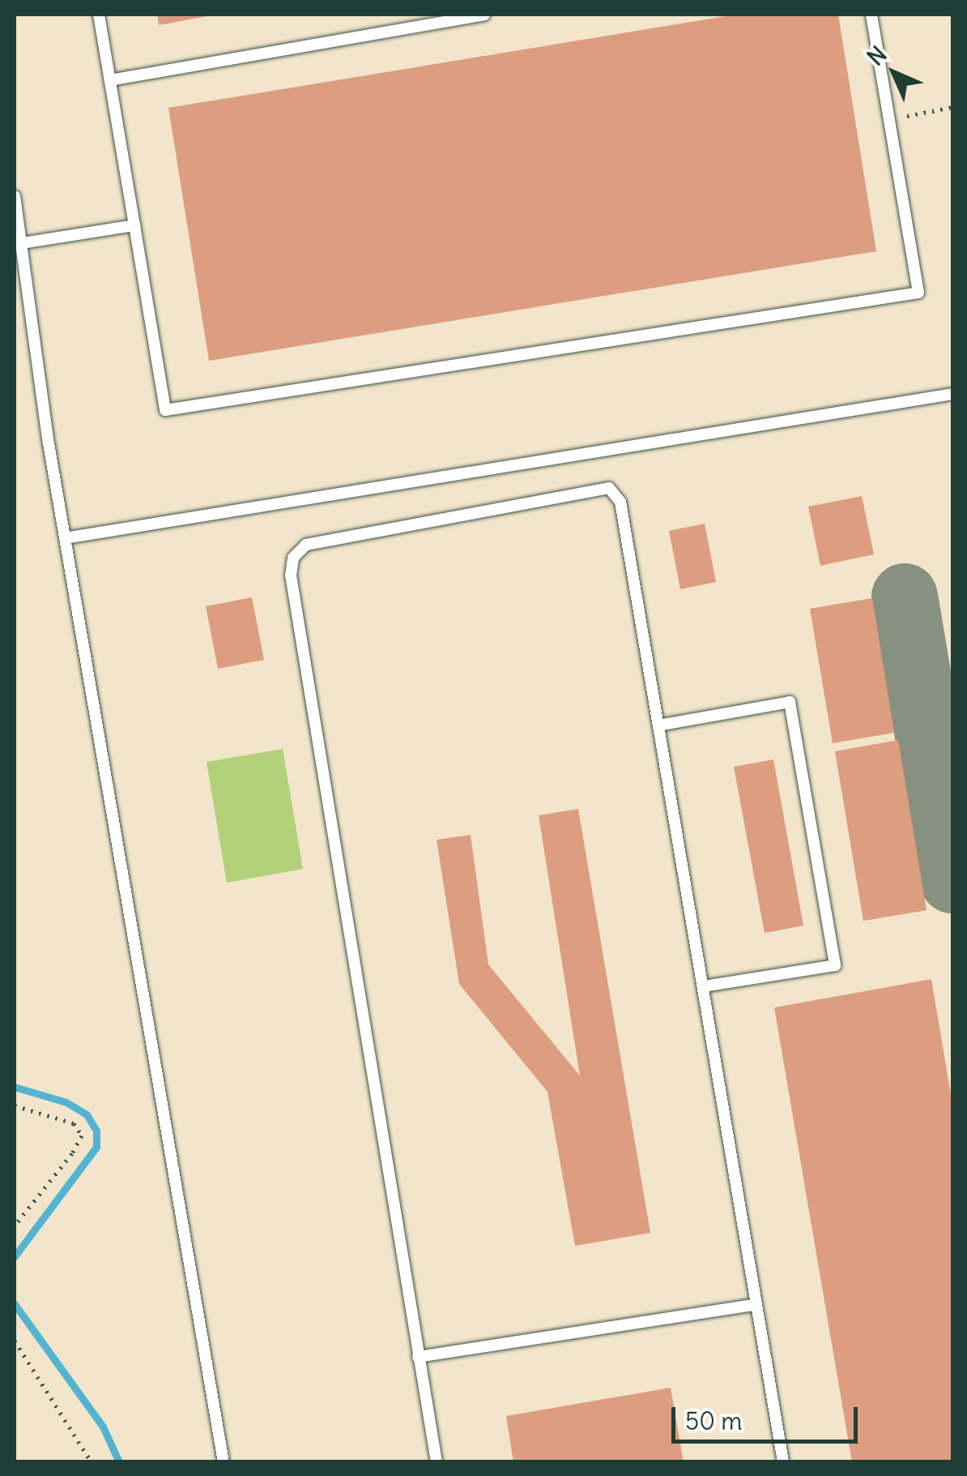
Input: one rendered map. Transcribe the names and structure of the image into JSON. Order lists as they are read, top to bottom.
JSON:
{
  "scale_bar": "50 m",
  "north": "top left"
}
